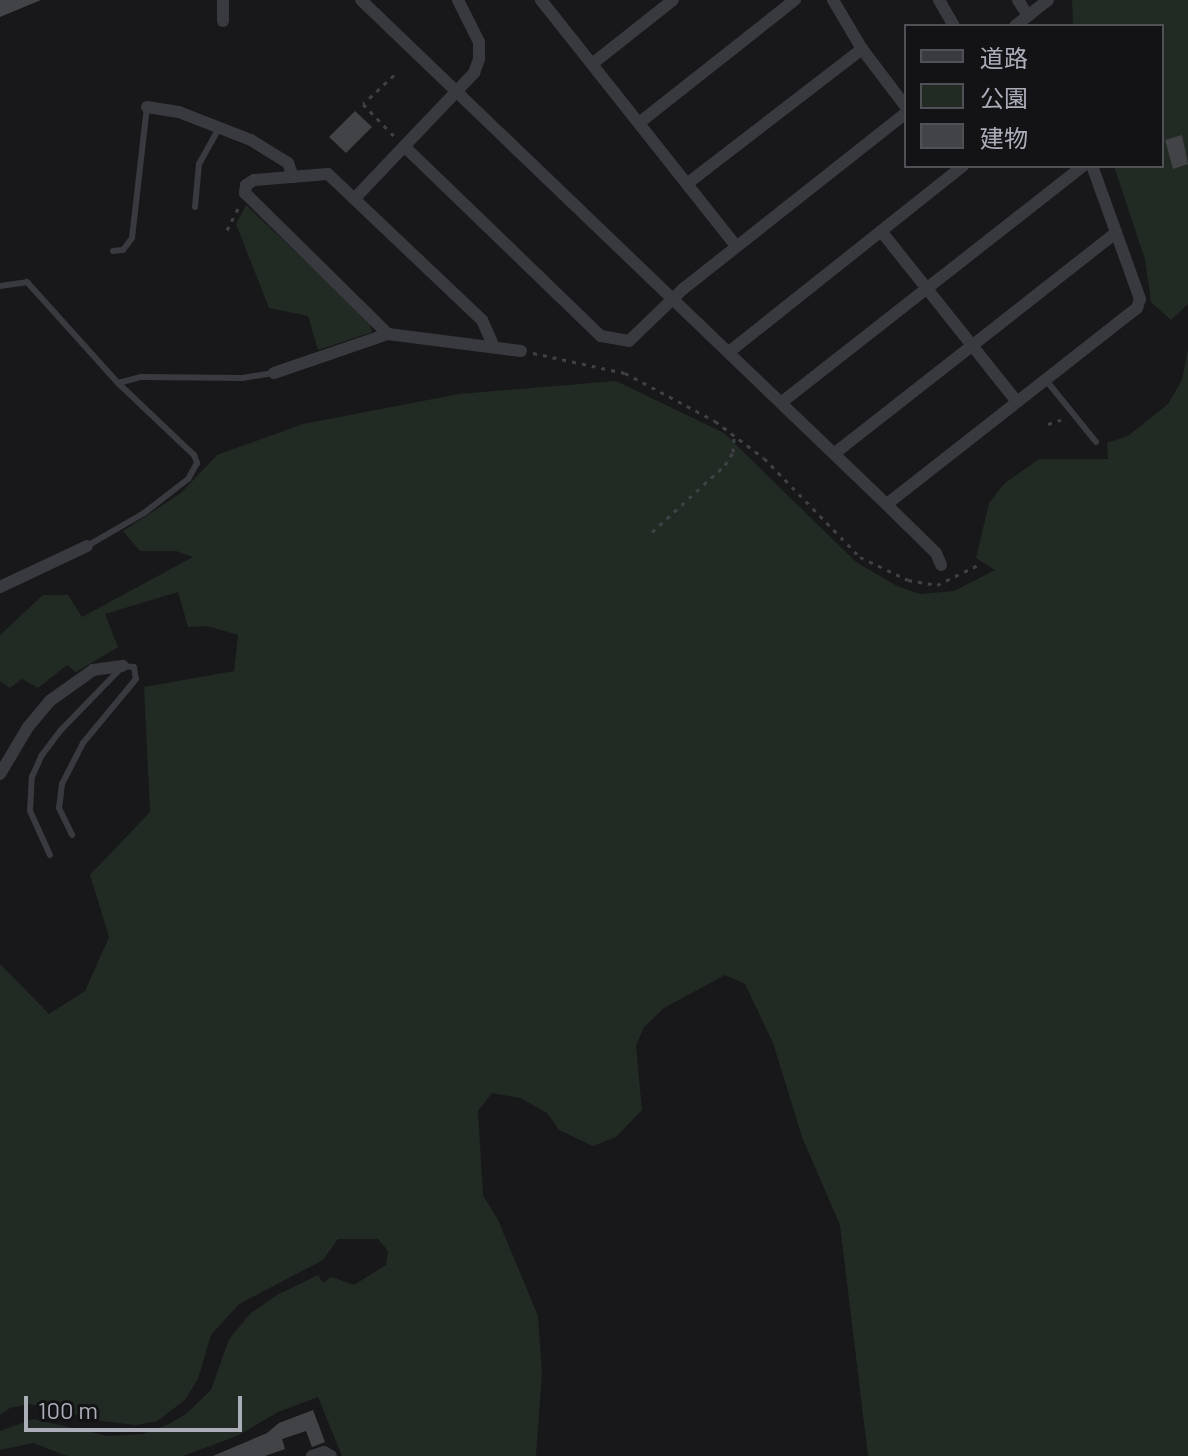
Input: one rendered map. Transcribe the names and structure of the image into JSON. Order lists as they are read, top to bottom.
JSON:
{
  "legend": ["道路", "公園", "建物"],
  "scale_bar": "100 m"
}
